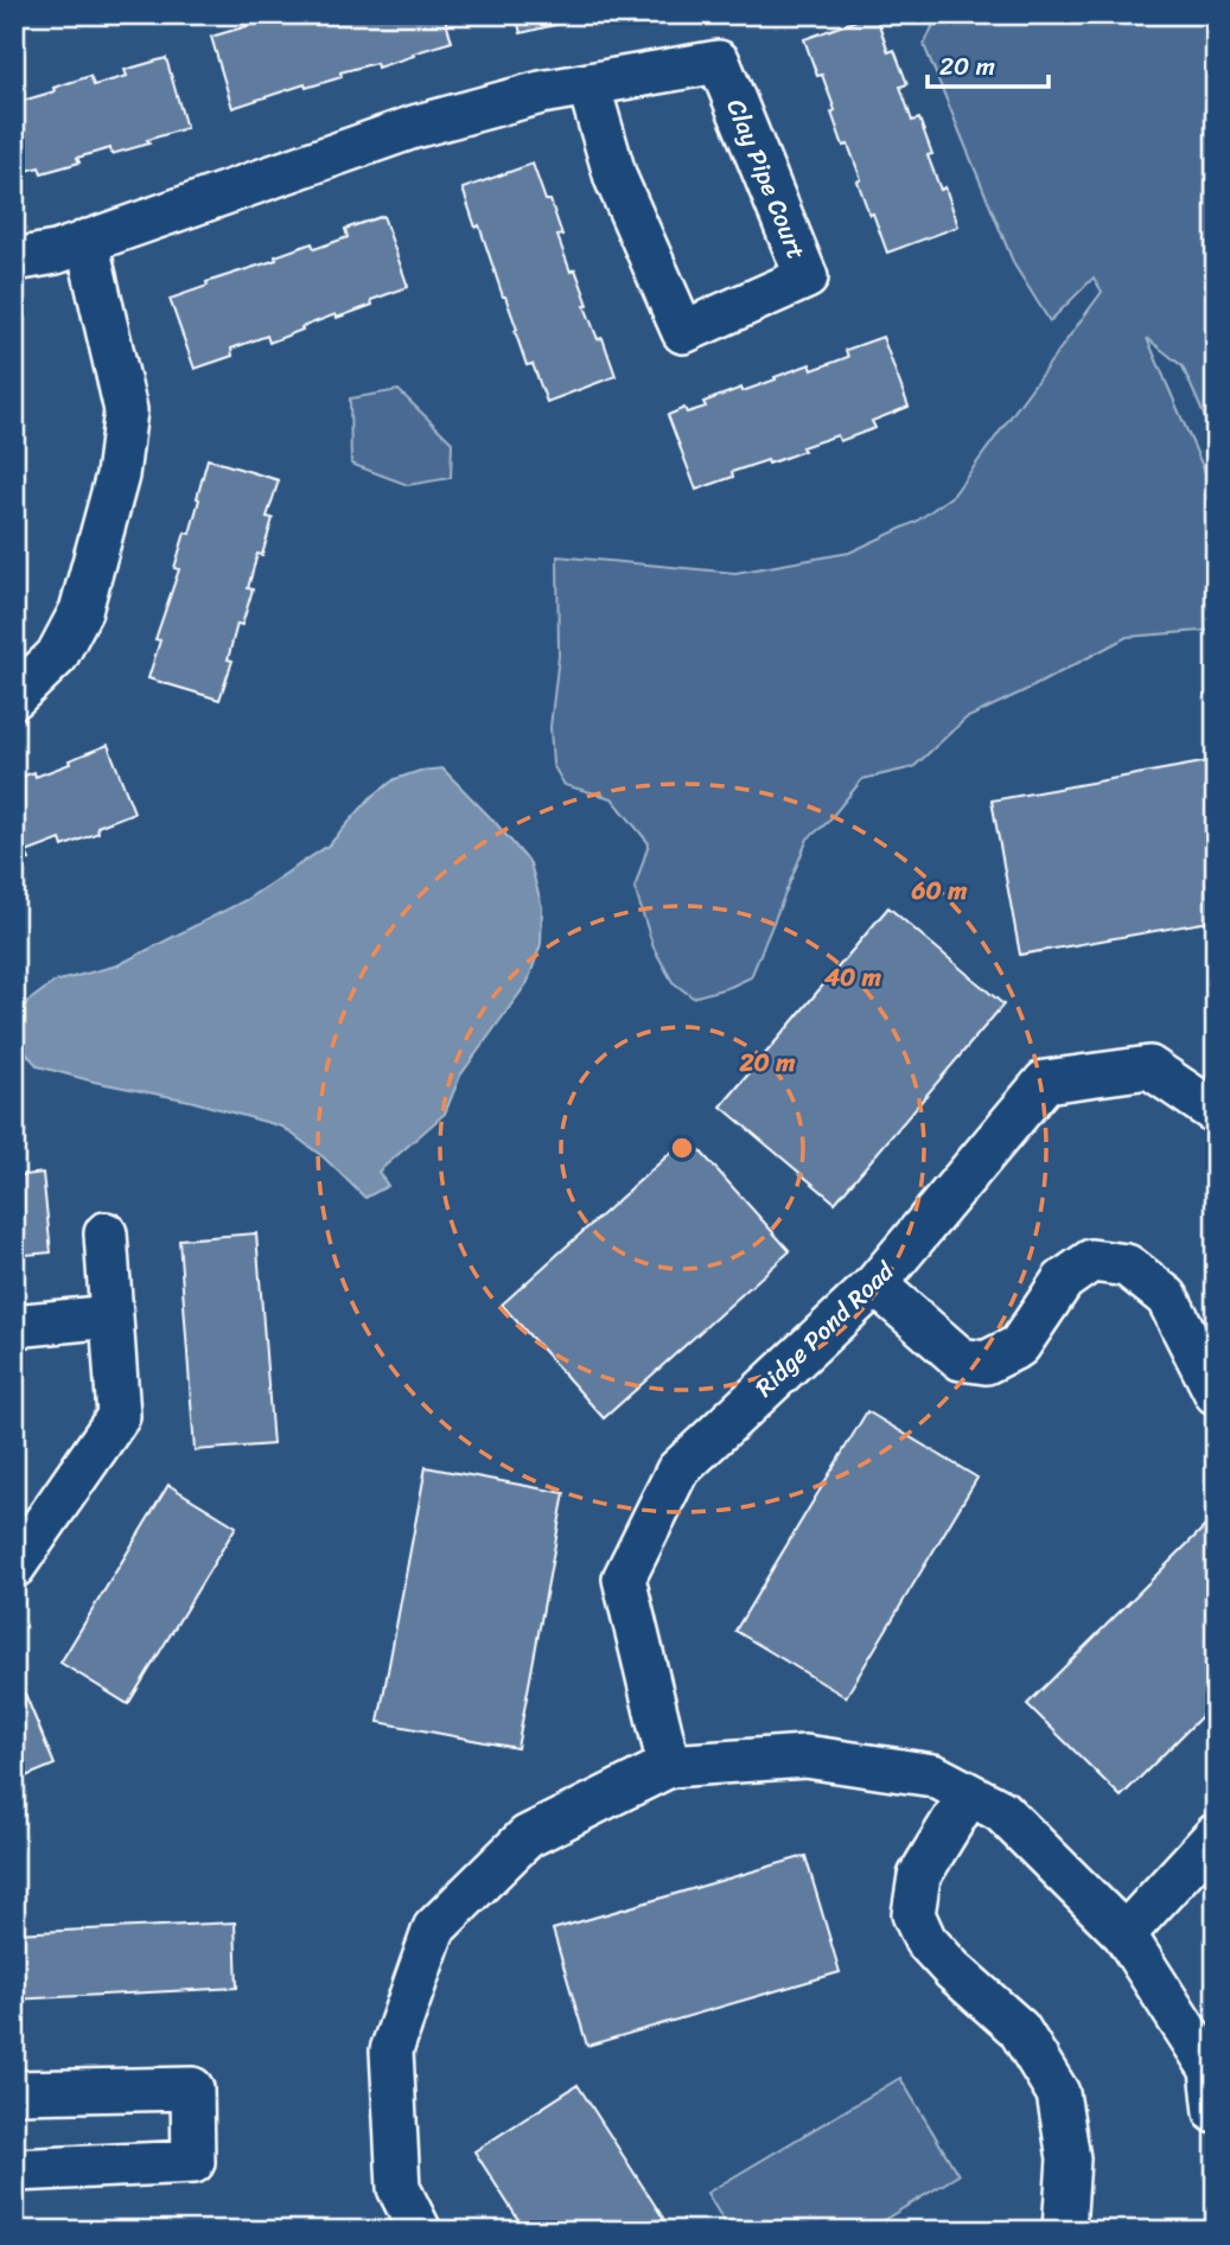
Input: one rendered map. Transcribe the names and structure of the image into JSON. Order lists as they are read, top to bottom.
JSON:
{
  "streets": {
    "street": ["Clay Pipe Court", "Ridge Pond Road"]
  },
  "scale_bar": "20 m",
  "rings": ["60 m", "40 m", "20 m"]
}
